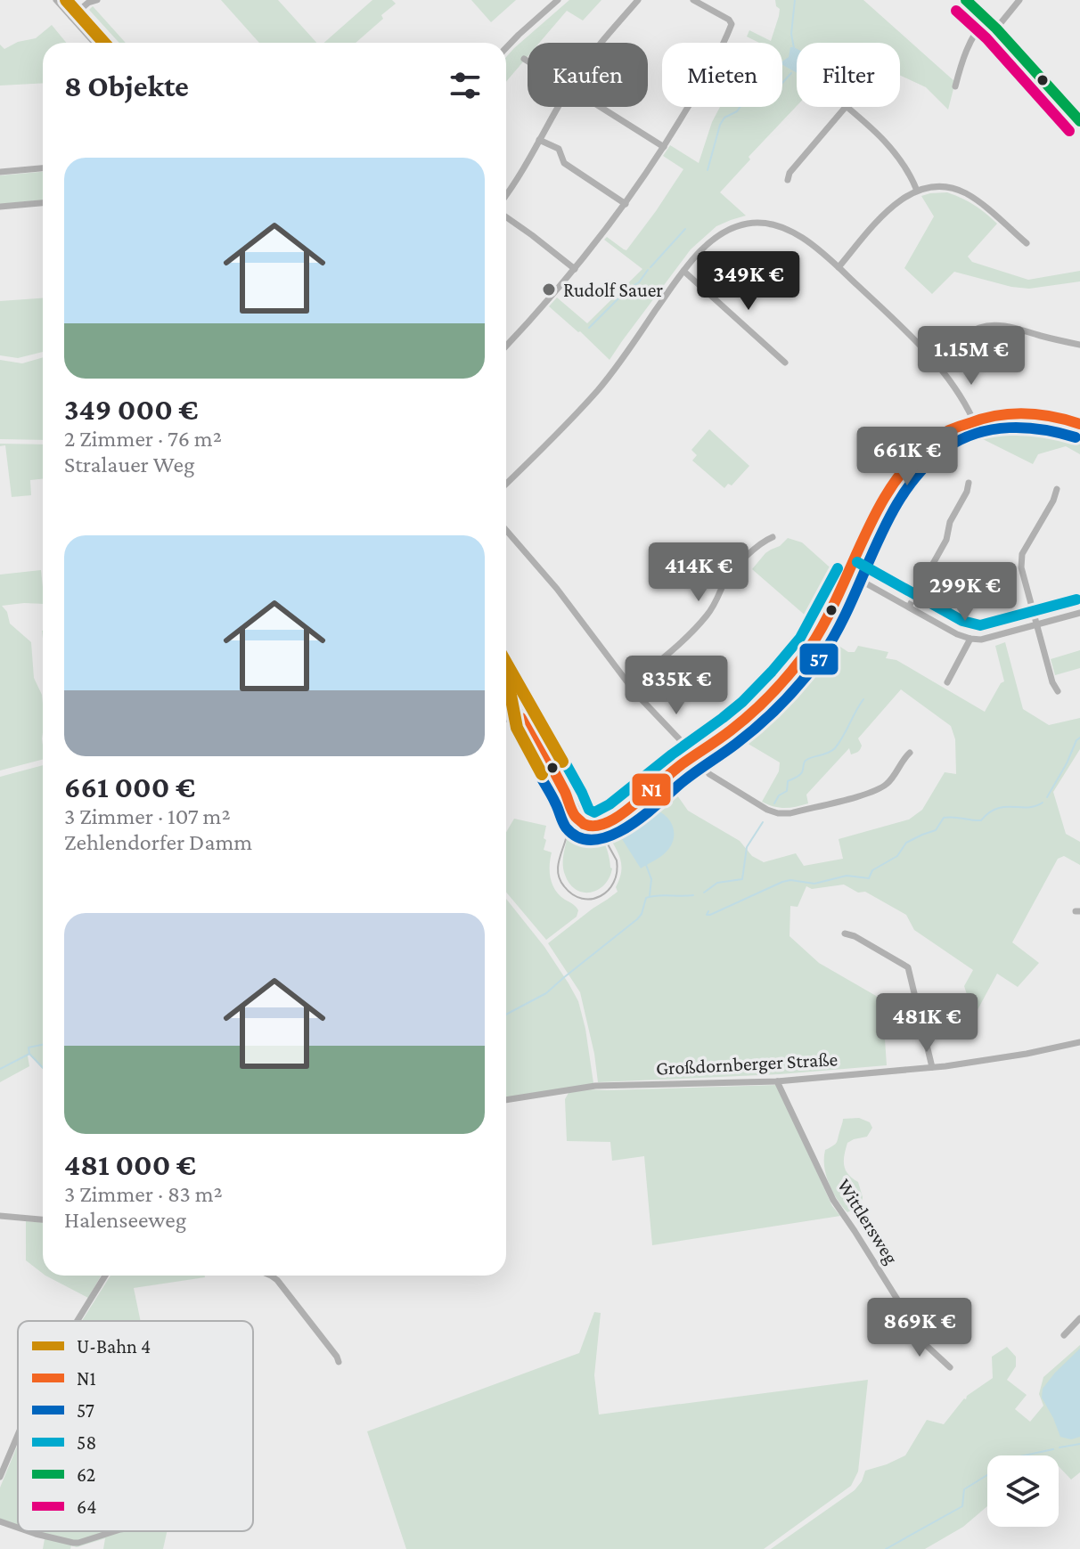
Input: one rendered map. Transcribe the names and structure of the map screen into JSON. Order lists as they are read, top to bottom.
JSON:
{
  "streets": {
    "street": ["Großdornberger Straße", "Wittlersweg"]
  },
  "crossings": [
    ["Großdornberger Straße", "Wittlersweg"]
  ],
  "places": ["Rudolf Sauer"],
  "lines": [
    "metro line 4",
    "transit line 62",
    "transit line 64",
    "transit line N1",
    "transit line 57",
    "transit line 58"
  ],
  "legend": [
    "U-Bahn 4",
    "N1",
    "57",
    "58",
    "62",
    "64"
  ],
  "page": {
    "chip": ["Kaufen", "Mieten", "Filter"],
    "heading": "8 Objekte",
    "list": [
      {
        "name": "349 000 €",
        "note": "2 Zimmer · 76 m² · Stralauer Weg"
      },
      {
        "name": "661 000 €",
        "note": "3 Zimmer · 107 m² · Zehlendorfer Damm"
      },
      {
        "name": "481 000 €",
        "note": "3 Zimmer · 83 m² · Halenseeweg"
      }
    ],
    "price": [
      "349K €",
      "1.15M €",
      "661K €",
      "414K €",
      "299K €",
      "835K €",
      "481K €",
      "869K €"
    ]
  }
}
